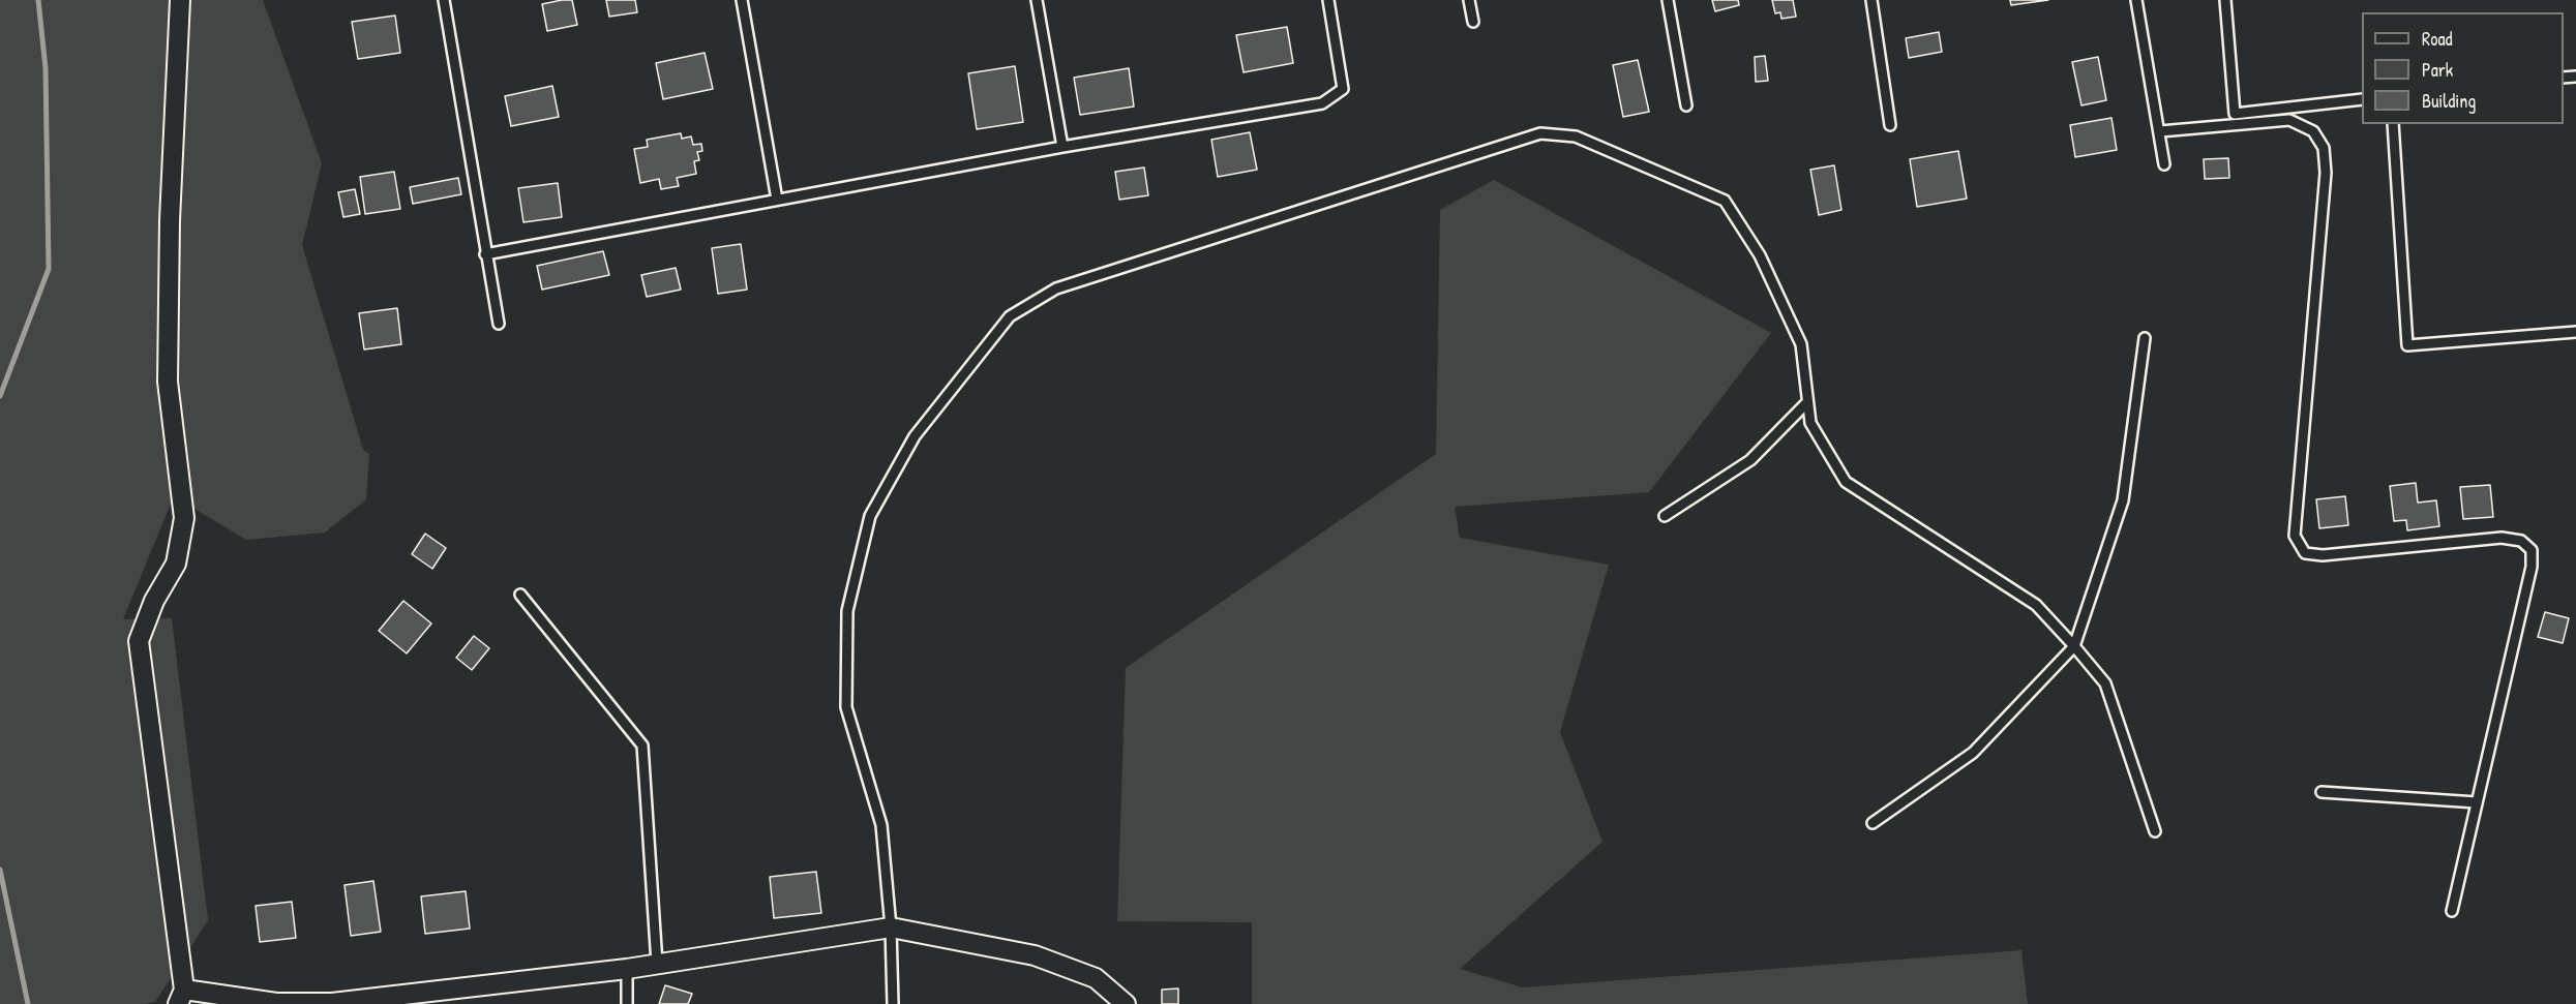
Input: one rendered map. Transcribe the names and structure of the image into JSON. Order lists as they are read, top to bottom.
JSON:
{
  "legend": ["Road", "Park", "Building"]
}
